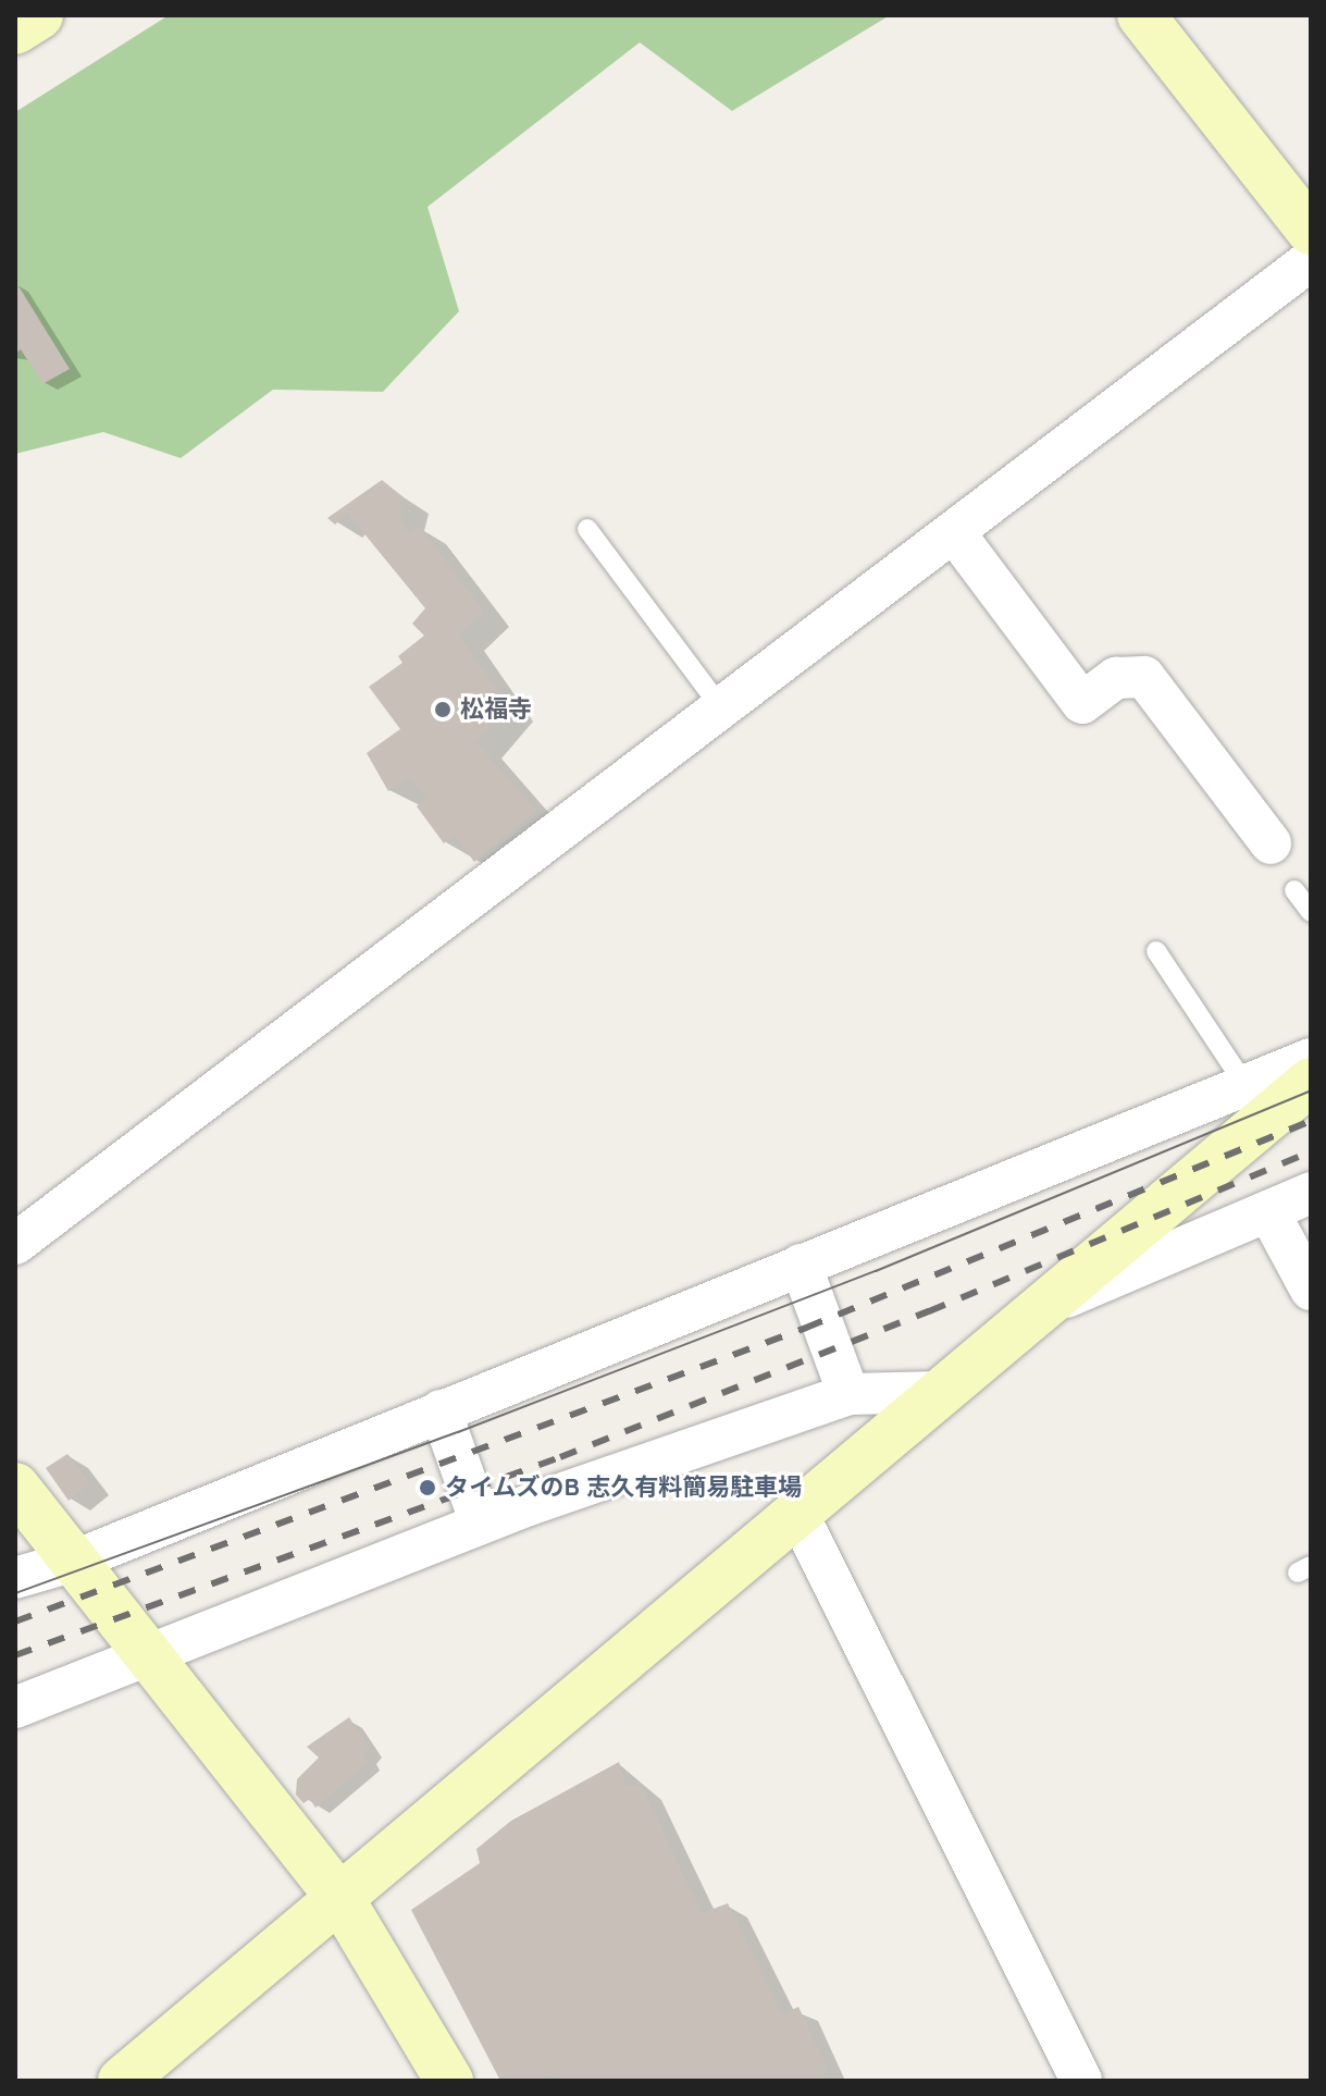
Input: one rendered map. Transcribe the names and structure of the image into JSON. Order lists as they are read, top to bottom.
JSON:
{
  "places": ["松福寺", "タイムズのB 志久有料簡易駐車場"]
}
